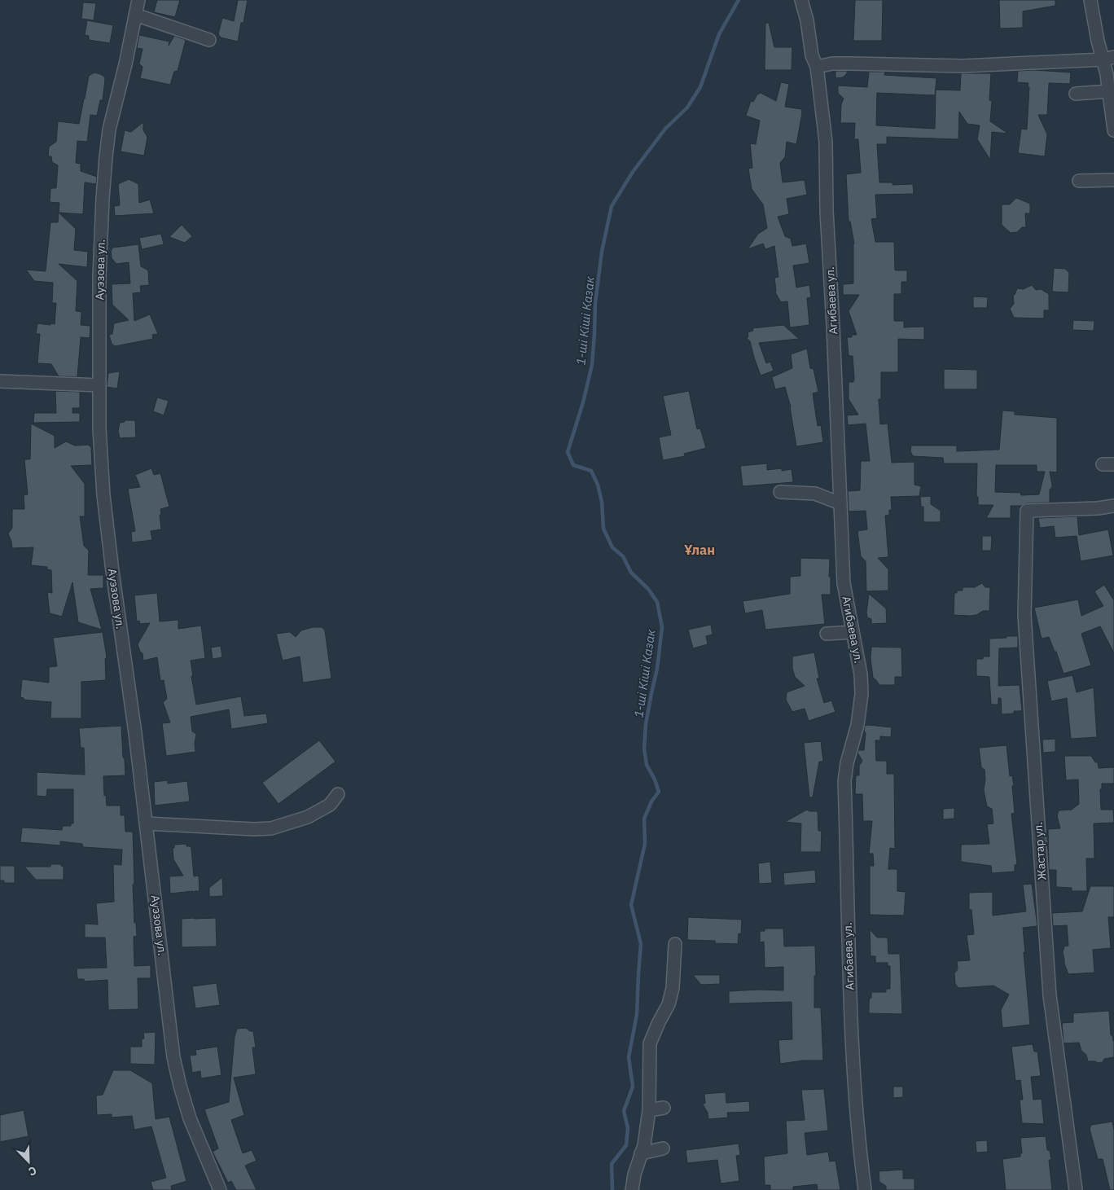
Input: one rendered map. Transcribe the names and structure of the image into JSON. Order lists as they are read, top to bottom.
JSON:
{
  "streets": {
    "street": ["Ауэзова ул.", "Агибаева ул.", "Жастар ул."]
  },
  "districts": ["Ұлан"],
  "water": ["1-ші Кіші Казак"],
  "north": "bottom right"
}
